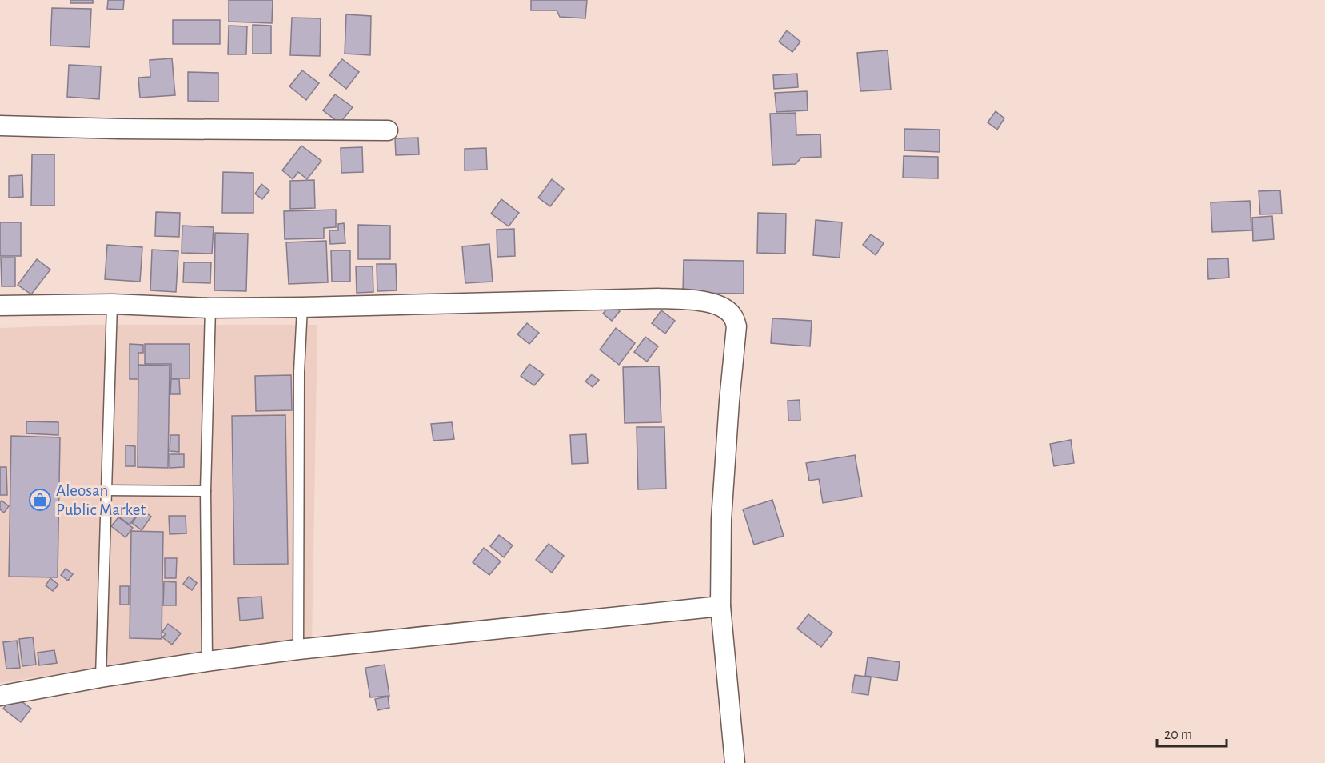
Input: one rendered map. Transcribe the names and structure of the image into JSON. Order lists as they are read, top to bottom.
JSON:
{
  "places": {
    "shop": ["Aleosan Public Market"]
  },
  "scale_bar": "20 m"
}
